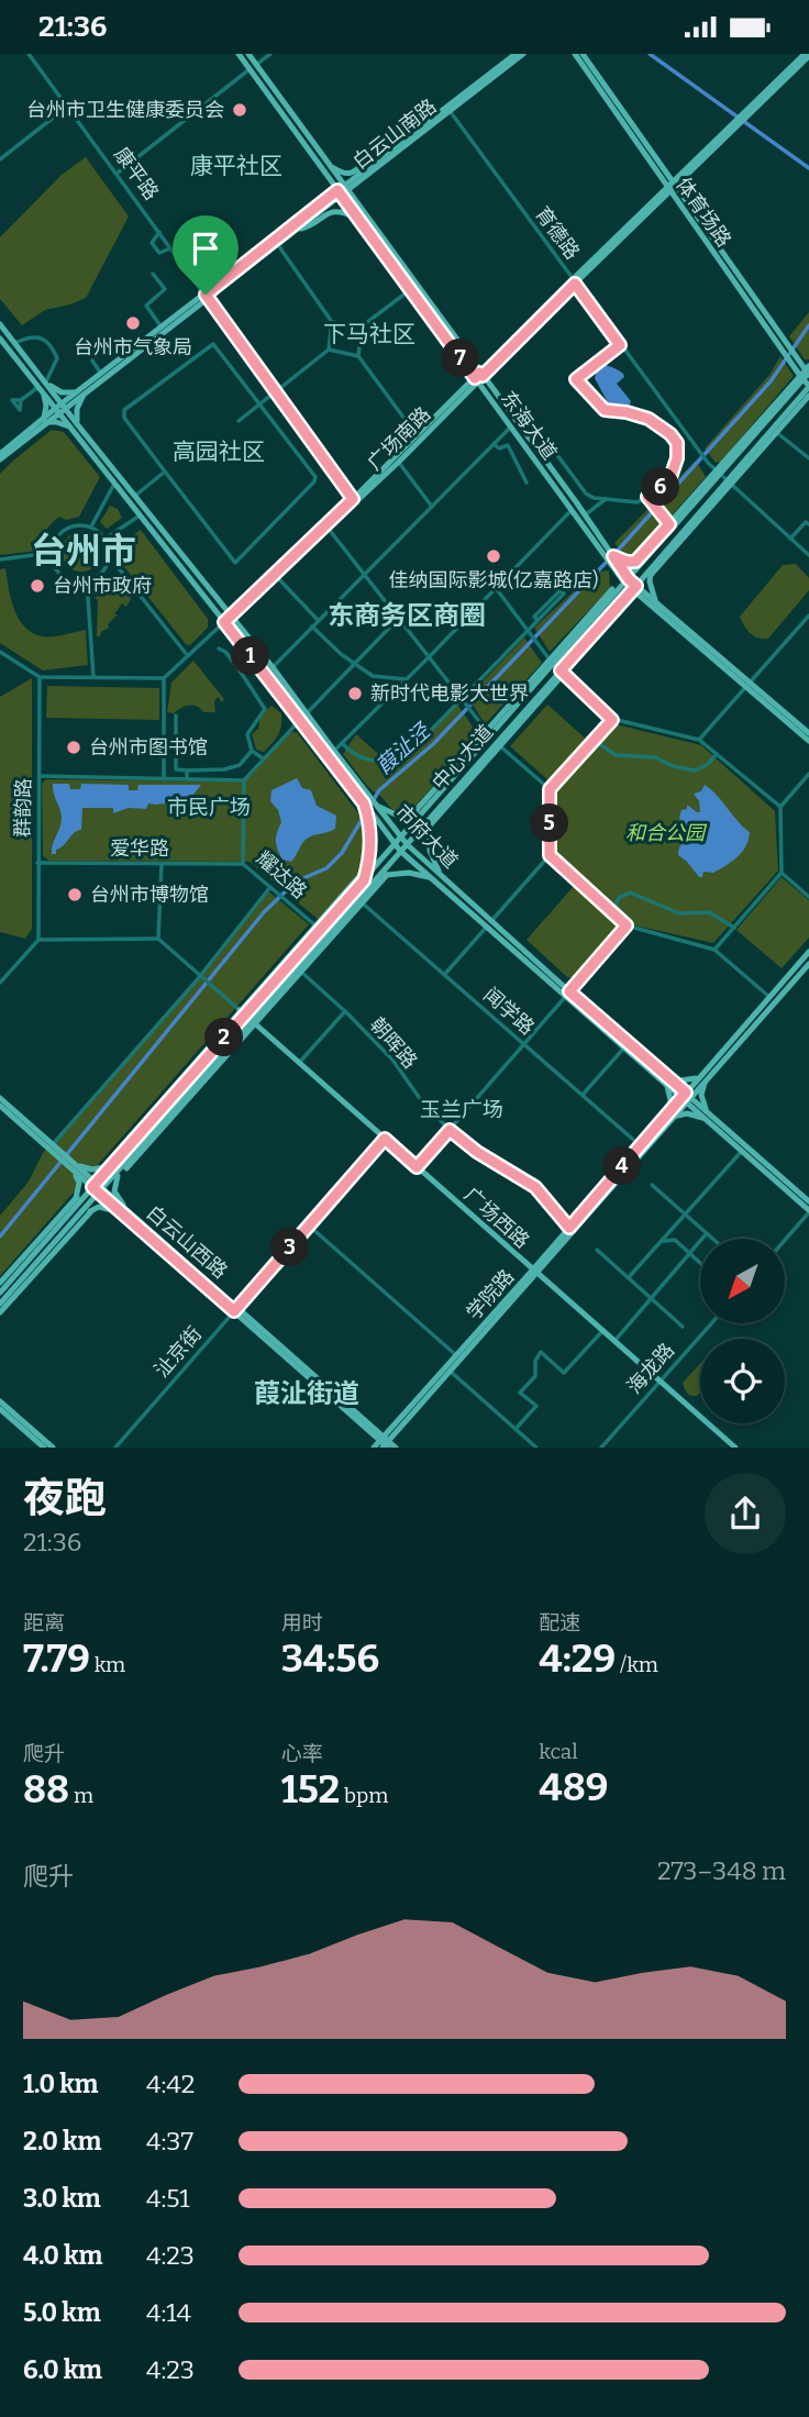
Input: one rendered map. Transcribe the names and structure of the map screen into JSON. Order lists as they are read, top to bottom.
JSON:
{
  "streets": {
    "main road": [
      "白云山南路",
      "体育场路",
      "东海大道",
      "广场南路",
      "中心大道",
      "市府大道",
      "广场西路",
      "白云山西路",
      "学院路"
    ],
    "street": [
      "康平路",
      "育德路",
      "群韵路",
      "爱华路",
      "耀达路",
      "闻学路",
      "朝晖路",
      "沚京街",
      "海龙路"
    ]
  },
  "crossings": [
    ["白云山南路", "康平路"],
    ["白云山南路", "育德路"],
    ["白云山南路", "东海大道"],
    ["白云山南路", "市府大道"],
    ["康平路", "广场南路"],
    ["体育场路", "广场南路"],
    ["育德路", "广场南路"],
    ["东海大道", "广场南路"],
    ["广场南路", "市府大道"],
    ["中心大道", "市府大道"],
    ["中心大道", "耀达路"],
    ["中心大道", "闻学路"],
    ["中心大道", "广场西路"],
    ["中心大道", "白云山西路"],
    ["群韵路", "爱华路"],
    ["市府大道", "学院路"],
    ["爱华路", "耀达路"],
    ["闻学路", "学院路"],
    ["朝晖路", "学院路"],
    ["广场西路", "学院路"],
    ["广场西路", "沚京街"],
    ["广场西路", "海龙路"],
    ["白云山西路", "学院路"],
    ["白云山西路", "沚京街"]
  ],
  "districts": [
    "康平社区",
    "下马社区",
    "高园社区",
    "台州市",
    "东商务区商圈",
    "市民广场",
    "玉兰广场",
    "葭沚街道"
  ],
  "water": ["葭沚泾"],
  "parks": ["和合公园"],
  "places": [
    "台州市卫生健康委员会",
    "台州市气象局",
    "佳纳国际影城(亿嘉路店)",
    "台州市政府",
    "新时代电影大世界",
    "台州市图书馆",
    "台州市博物馆"
  ],
  "north": "bottom left",
  "page": {
    "status": "21:36",
    "pins": [
      "7",
      "6",
      "1",
      "5",
      "2",
      "4",
      "3"
    ],
    "heading": ["夜跑", "21:36"],
    "stats": [
      ["距离", "7.79 km"],
      ["用时", "34:56"],
      ["配速", "4:29 /km"],
      ["爬升", "88 m"],
      ["心率", "152 bpm"],
      ["kcal", "489"]
    ],
    "chart": ["爬升", "273–348 m"],
    "list": [
      {
        "name": "1.0 km",
        "note": "4:42"
      },
      {
        "name": "2.0 km",
        "note": "4:37"
      },
      {
        "name": "3.0 km",
        "note": "4:51"
      },
      {
        "name": "4.0 km",
        "note": "4:23"
      },
      {
        "name": "5.0 km",
        "note": "4:14"
      },
      {
        "name": "6.0 km",
        "note": "4:23"
      }
    ]
  }
}
